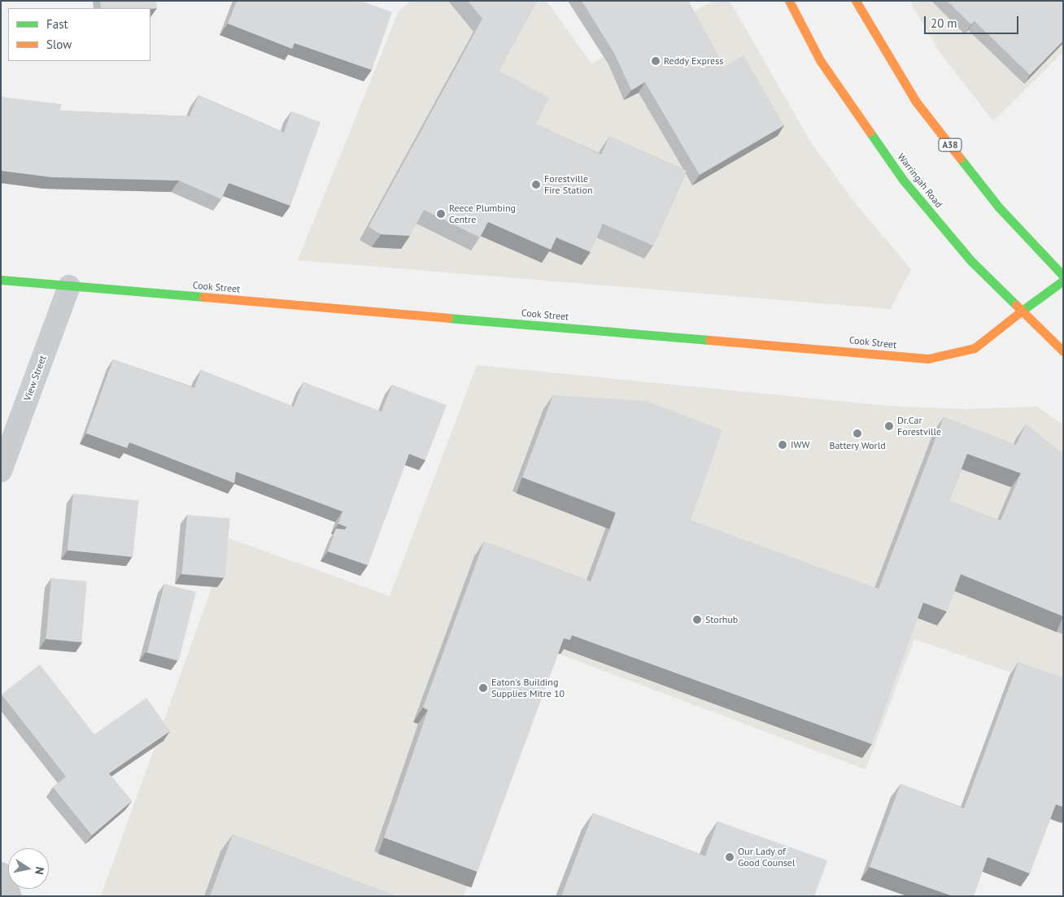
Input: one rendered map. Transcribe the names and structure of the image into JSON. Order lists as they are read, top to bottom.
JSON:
{
  "streets": {
    "main road": ["A38", "Warringah Road", "Cook Street"],
    "street": ["View Street"]
  },
  "crossings": [
    ["Warringah Road", "Cook Street"],
    ["Cook Street", "View Street"]
  ],
  "places": [
    "Reddy Express",
    "Forestville Fire Station",
    "Reece Plumbing Centre",
    "Dr.Car Forestville",
    "Battery World",
    "IWW",
    "Storhub",
    "Eaton's Building Supplies Mitre 10",
    "Our Lady of Good Counsel"
  ],
  "legend": ["Fast", "Slow"],
  "scale_bar": "20 m",
  "north": "right"
}
